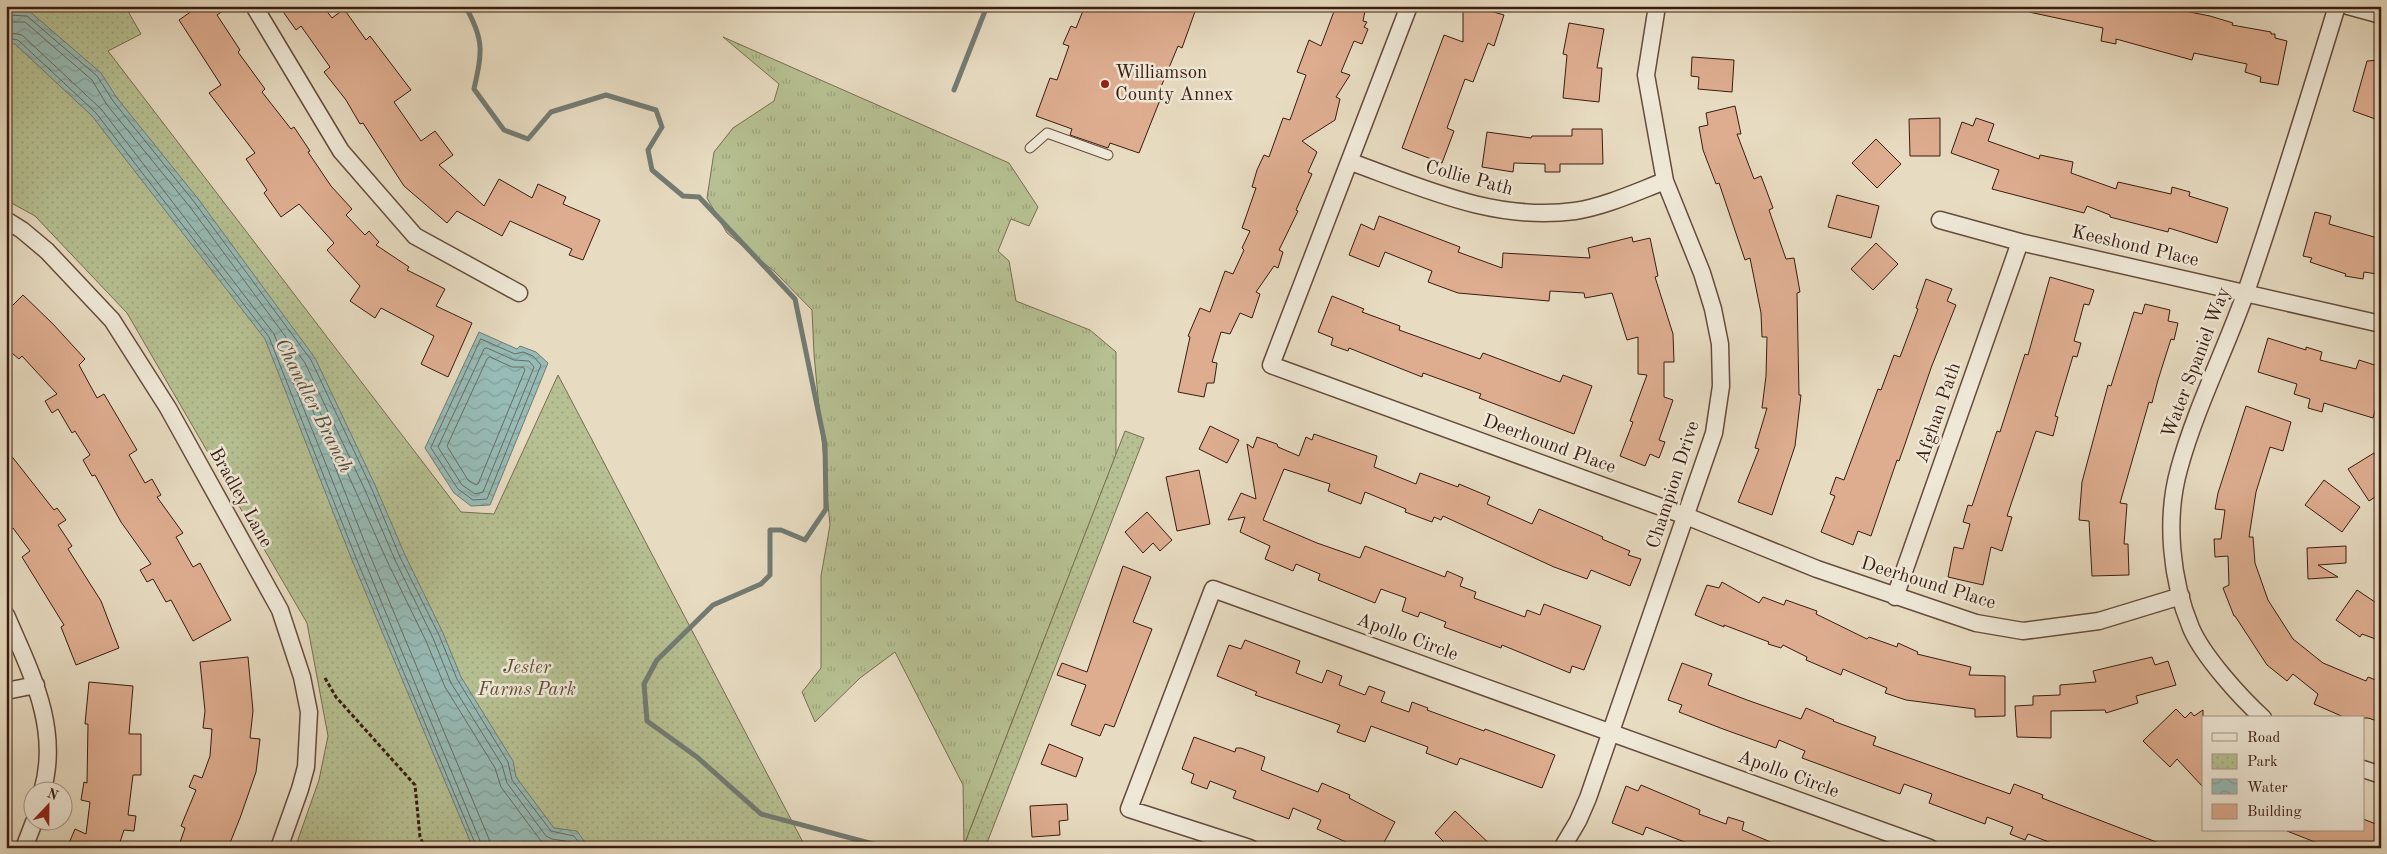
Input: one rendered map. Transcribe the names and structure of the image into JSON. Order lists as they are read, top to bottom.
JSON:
{
  "streets": {
    "street": [
      "Collie Path",
      "Keeshond Place",
      "Water Spaniel Way",
      "Afghan Path",
      "Deerhound Place",
      "Champion Drive",
      "Bradley Lane",
      "Apollo Circle"
    ]
  },
  "crossings": [
    ["Collie Path", "Deerhound Place"],
    ["Collie Path", "Champion Drive"],
    ["Keeshond Place", "Water Spaniel Way"],
    ["Keeshond Place", "Afghan Path"],
    ["Water Spaniel Way", "Deerhound Place"],
    ["Afghan Path", "Deerhound Place"],
    ["Deerhound Place", "Champion Drive"],
    ["Champion Drive", "Apollo Circle"]
  ],
  "water": ["Chandler Branch"],
  "parks": ["Jester Farms Park"],
  "places": ["Williamson County Annex"],
  "legend": [
    "Road",
    "Park",
    "Water",
    "Building"
  ],
  "north": "top"
}
